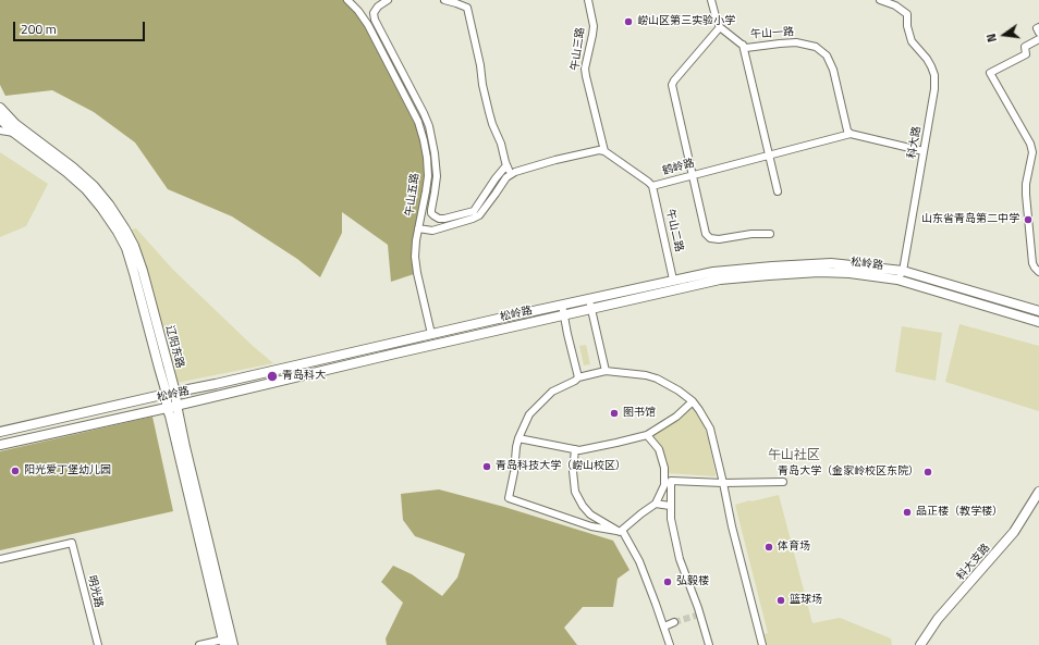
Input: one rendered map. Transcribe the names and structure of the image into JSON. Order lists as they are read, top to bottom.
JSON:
{
  "streets": {
    "main road": ["松岭路", "辽阳东路", "科大支路"],
    "street": [
      "午山一路",
      "午山三路",
      "科大路",
      "鹤岭路",
      "午山五路",
      "午山二路",
      "明光路"
    ]
  },
  "crossings": [
    ["午山一路", "鹤岭路"],
    ["午山三路", "鹤岭路"],
    ["科大路", "鹤岭路"],
    ["科大路", "松岭路"],
    ["鹤岭路", "午山二路"],
    ["午山五路", "松岭路"],
    ["午山二路", "松岭路"],
    ["松岭路", "辽阳东路"]
  ],
  "districts": ["午山社区"],
  "places": [
    "崂山区第三实验小学",
    "山东省青岛第二中学",
    "青岛科大",
    "图书馆",
    "青岛科技大学（崂山校区）",
    "阳光爱丁堡幼儿园",
    "青岛大学（金家岭校区东院）",
    "品正楼（教学楼）",
    "体育场",
    "弘毅楼",
    "篮球场"
  ],
  "scale_bar": "200 m",
  "north": "left"
}
